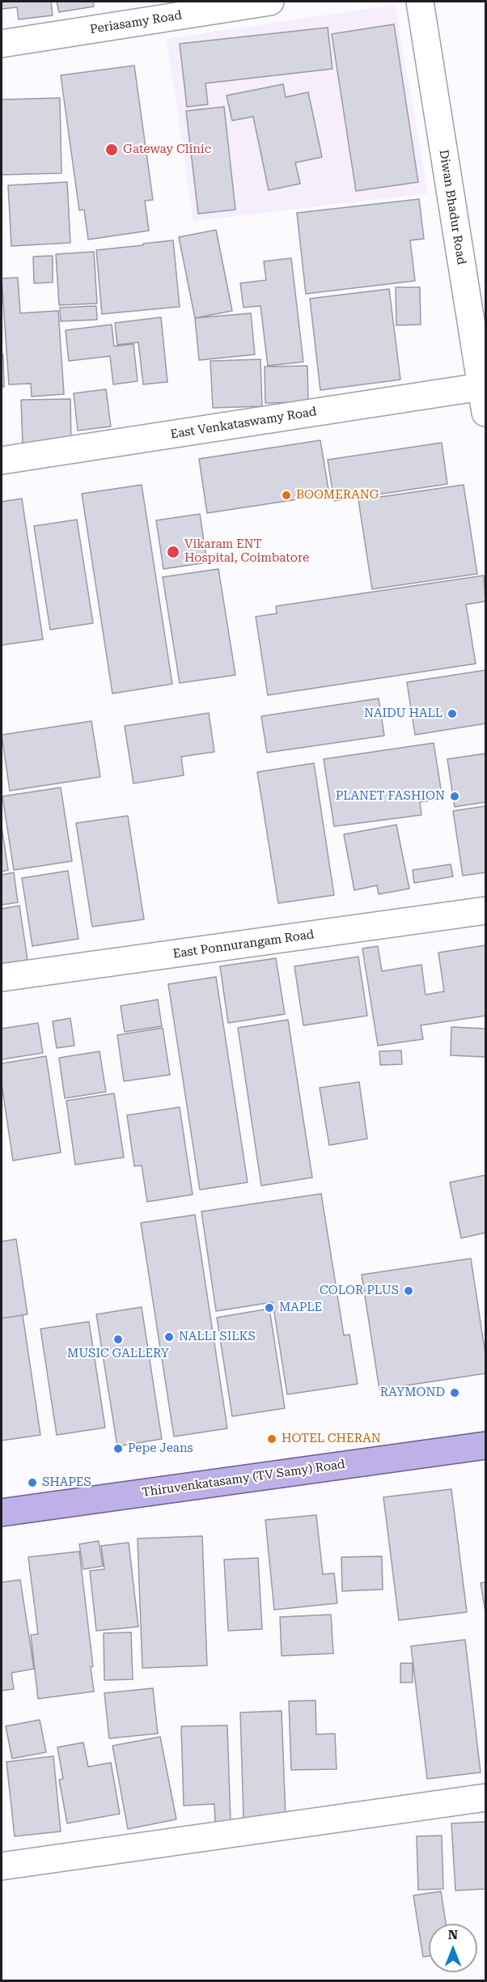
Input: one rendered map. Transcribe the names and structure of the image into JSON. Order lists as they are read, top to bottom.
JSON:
{
  "streets": {
    "main road": ["Thiruvenkatasamy (TV Samy) Road"],
    "street": [
      "Periasamy Road",
      "Diwan Bhadur Road",
      "East Venkataswamy Road",
      "East Ponnurangam Road"
    ]
  },
  "crossings": [
    ["Diwan Bhadur Road", "East Venkataswamy Road"]
  ],
  "places": [
    "Gateway Clinic",
    "BOOMERANG",
    "Vikaram ENT Hospital, Coimbatore",
    "NAIDU HALL",
    "PLANET FASHION",
    "COLOR PLUS",
    "MAPLE",
    "NALLI SILKS",
    "MUSIC GALLERY",
    "RAYMOND",
    "HOTEL CHERAN",
    "Pepe Jeans",
    "SHAPES"
  ],
  "north": "top"
}
